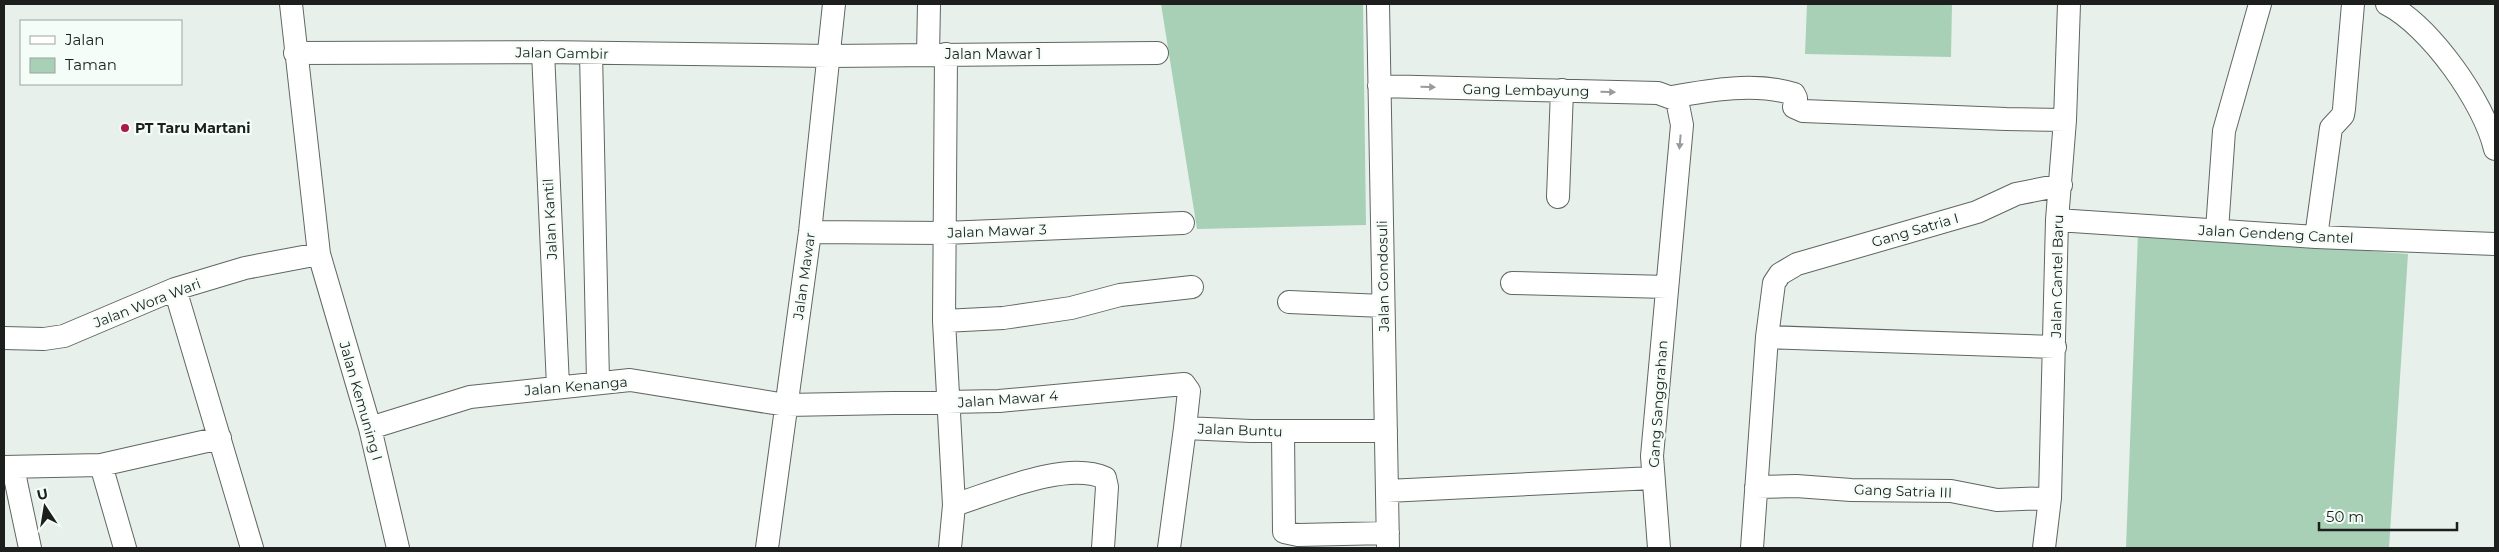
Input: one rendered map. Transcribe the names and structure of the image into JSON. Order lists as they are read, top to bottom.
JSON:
{
  "streets": {
    "street": [
      "Jalan Gambir",
      "Jalan Mawar 1",
      "Gang Lembayung",
      "Jalan Kantil",
      "Gang Satria I",
      "Jalan Mawar 3",
      "Jalan Gendeng Cantel",
      "Jalan Mawar",
      "Jalan Gondosuli",
      "Jalan Cantel Baru",
      "Jalan Wora Wari",
      "Jalan Kenanga",
      "Jalan Mawar 4",
      "Jalan Kemuning I",
      "Gang Sanggrahan",
      "Jalan Buntu",
      "Gang Satria III"
    ]
  },
  "crossings": [
    ["Jalan Gambir", "Jalan Mawar 1"],
    ["Jalan Gambir", "Jalan Kantil"],
    ["Jalan Gambir", "Jalan Mawar"],
    ["Jalan Gambir", "Jalan Kemuning I"],
    ["Jalan Mawar 1", "Jalan Mawar"],
    ["Gang Lembayung", "Jalan Gondosuli"],
    ["Gang Lembayung", "Jalan Cantel Baru"],
    ["Gang Lembayung", "Gang Sanggrahan"],
    ["Jalan Kantil", "Jalan Kenanga"],
    ["Gang Satria I", "Jalan Cantel Baru"],
    ["Jalan Mawar 3", "Jalan Mawar"],
    ["Jalan Gendeng Cantel", "Jalan Cantel Baru"],
    ["Jalan Mawar", "Jalan Kenanga"],
    ["Jalan Mawar", "Jalan Mawar 4"],
    ["Jalan Gondosuli", "Gang Sanggrahan"],
    ["Jalan Gondosuli", "Jalan Buntu"],
    ["Jalan Cantel Baru", "Gang Satria III"],
    ["Jalan Wora Wari", "Jalan Kemuning I"],
    ["Jalan Kenanga", "Jalan Mawar 4"],
    ["Jalan Kenanga", "Jalan Kemuning I"],
    ["Jalan Mawar 4", "Jalan Buntu"]
  ],
  "places": ["PT Taru Martani"],
  "legend": ["Jalan", "Taman"],
  "scale_bar": "50 m",
  "north": "top"
}
